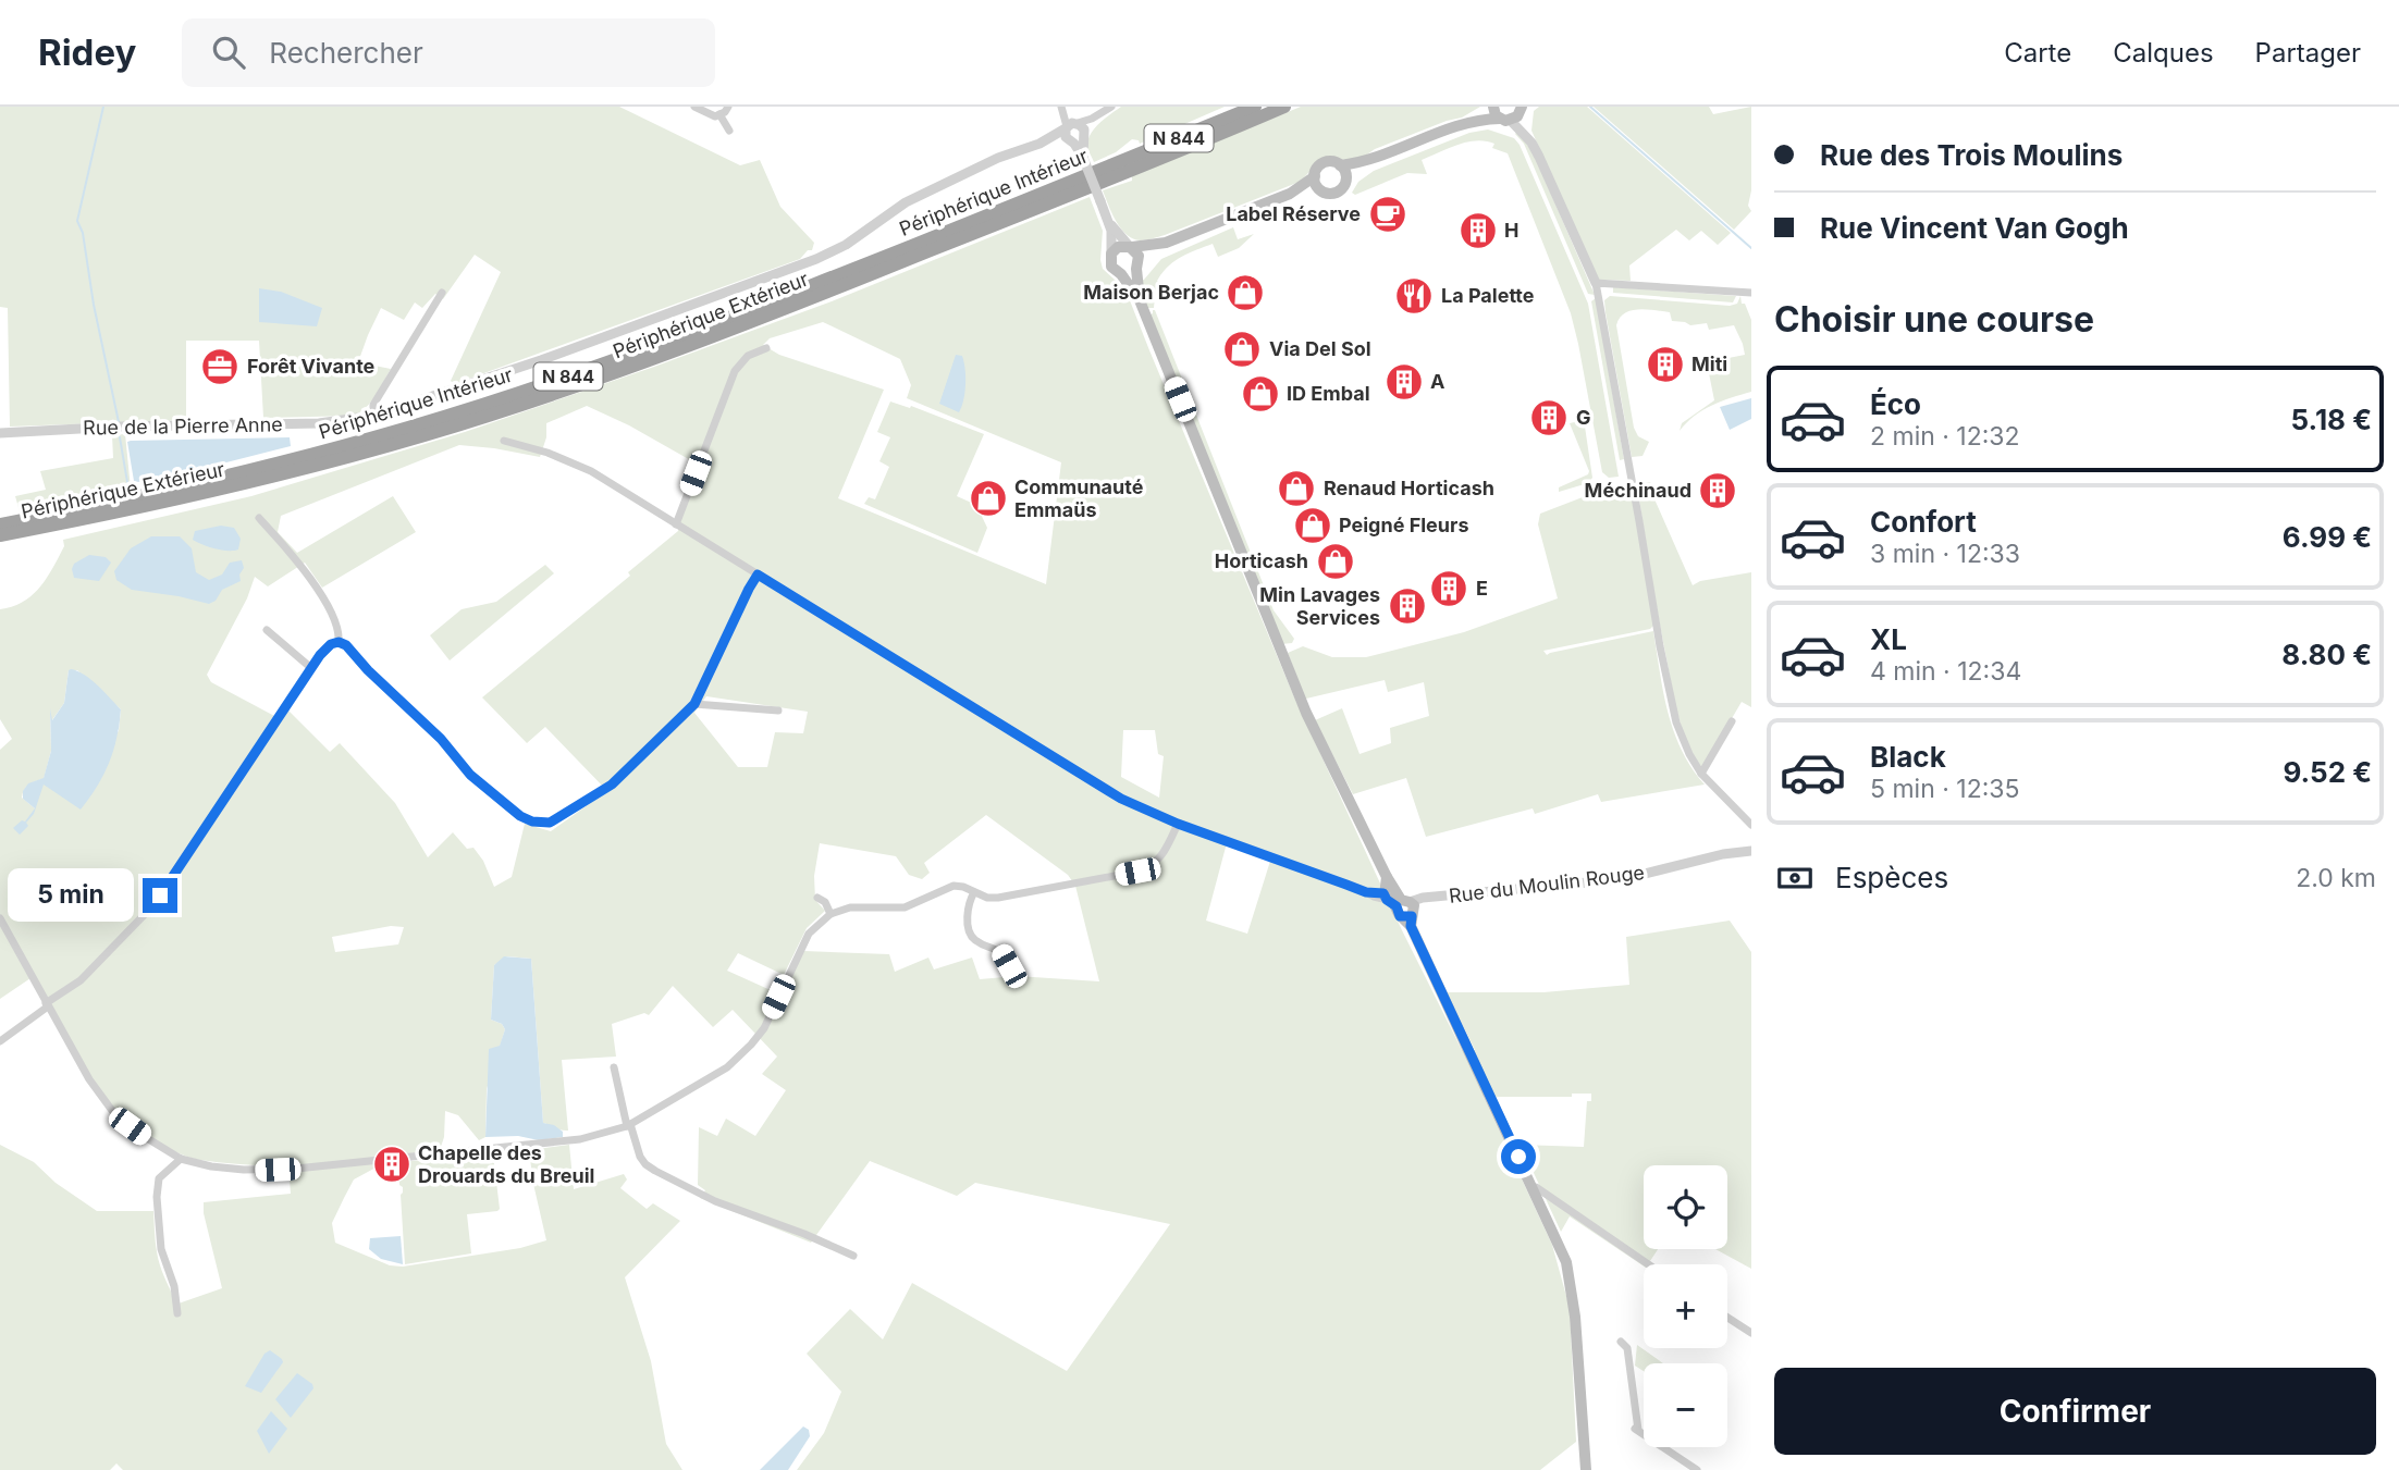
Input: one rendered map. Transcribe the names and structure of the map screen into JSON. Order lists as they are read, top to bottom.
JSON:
{
  "streets": {
    "highway": ["N 844", "Périphérique Intérieur", "Périphérique Extérieur"],
    "street": ["Rue de la Pierre Anne", "Rue du Moulin Rouge"]
  },
  "places": {
    "cafe": ["Label Réserve"],
    "building": [
      "H",
      "Miti",
      "A",
      "G",
      "Méchinaud",
      "E",
      "Min Lavages Services",
      "Chapelle des Drouards du Breuil"
    ],
    "shop": [
      "Maison Berjac",
      "Via Del Sol",
      "ID Embal",
      "Renaud Horticash",
      "Communauté Emmaüs",
      "Peigné Fleurs",
      "Horticash"
    ],
    "restaurant": ["La Palette"],
    "office": ["Forêt Vivante"]
  },
  "page": {
    "header": "Ridey",
    "search": "Rechercher",
    "nav": ["Carte", "Calques", "Partager"],
    "banner": ["Rue des Trois Moulins", "Rue Vincent Van Gogh"],
    "heading": "Choisir une course",
    "list": [
      {
        "name": "Éco",
        "note": "2 min · 12:32",
        "value": "5.18 €"
      },
      {
        "name": "Confort",
        "note": "3 min · 12:33",
        "value": "6.99 €"
      },
      {
        "name": "XL",
        "note": "4 min · 12:34",
        "value": "8.80 €"
      },
      {
        "name": "Black",
        "note": "5 min · 12:35",
        "value": "9.52 €"
      }
    ],
    "pay": ["Espèces", "2.0 km"],
    "bubble": "5 min",
    "map_buttons": ["+", "−"],
    "buttons": "Confirmer"
  }
}
